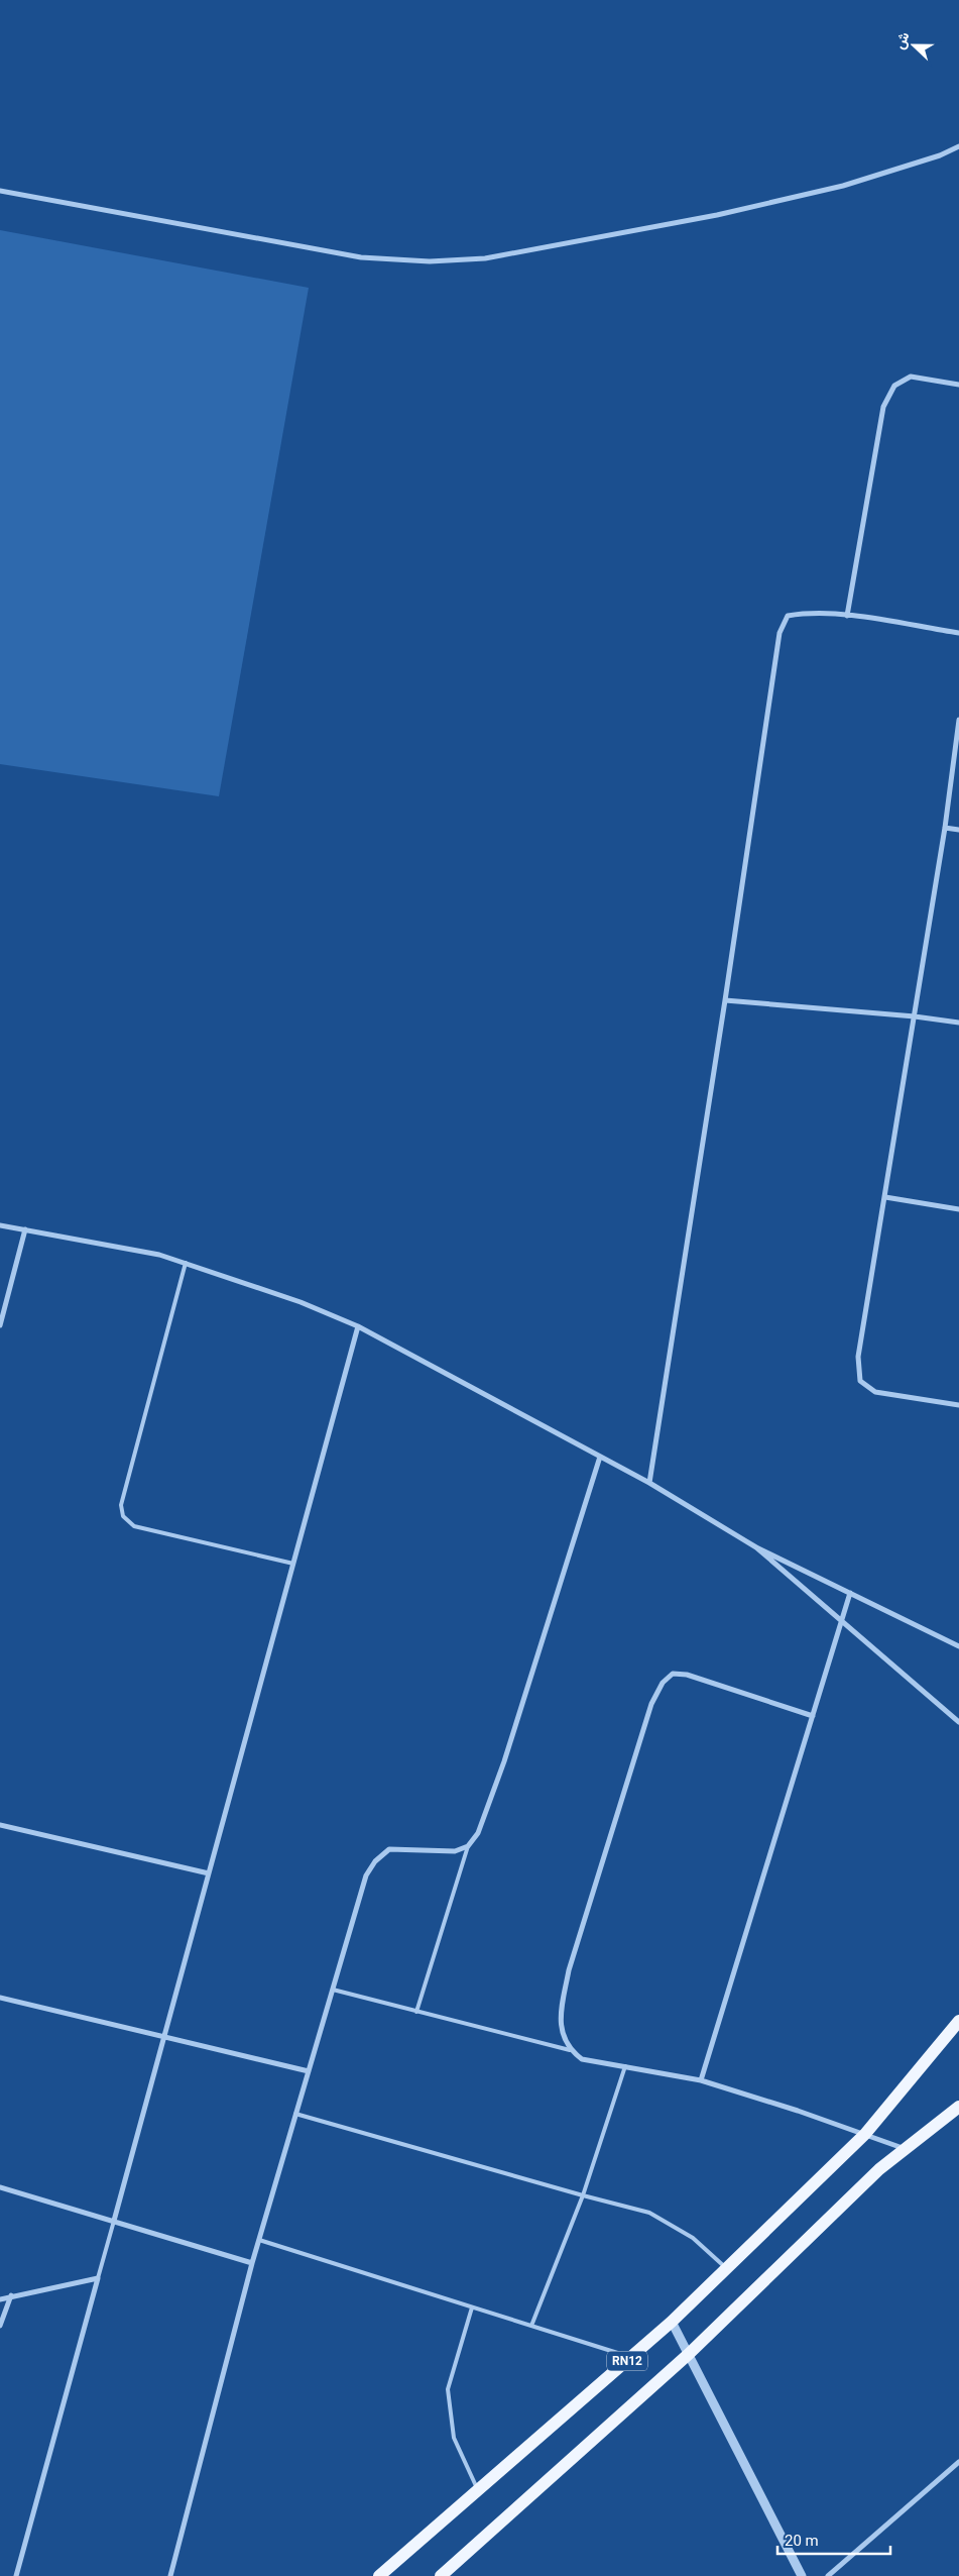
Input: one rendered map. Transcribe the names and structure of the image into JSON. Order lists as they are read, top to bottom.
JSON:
{
  "streets": {
    "main road": ["RN12"]
  },
  "scale_bar": "20 m",
  "north": "left"
}
